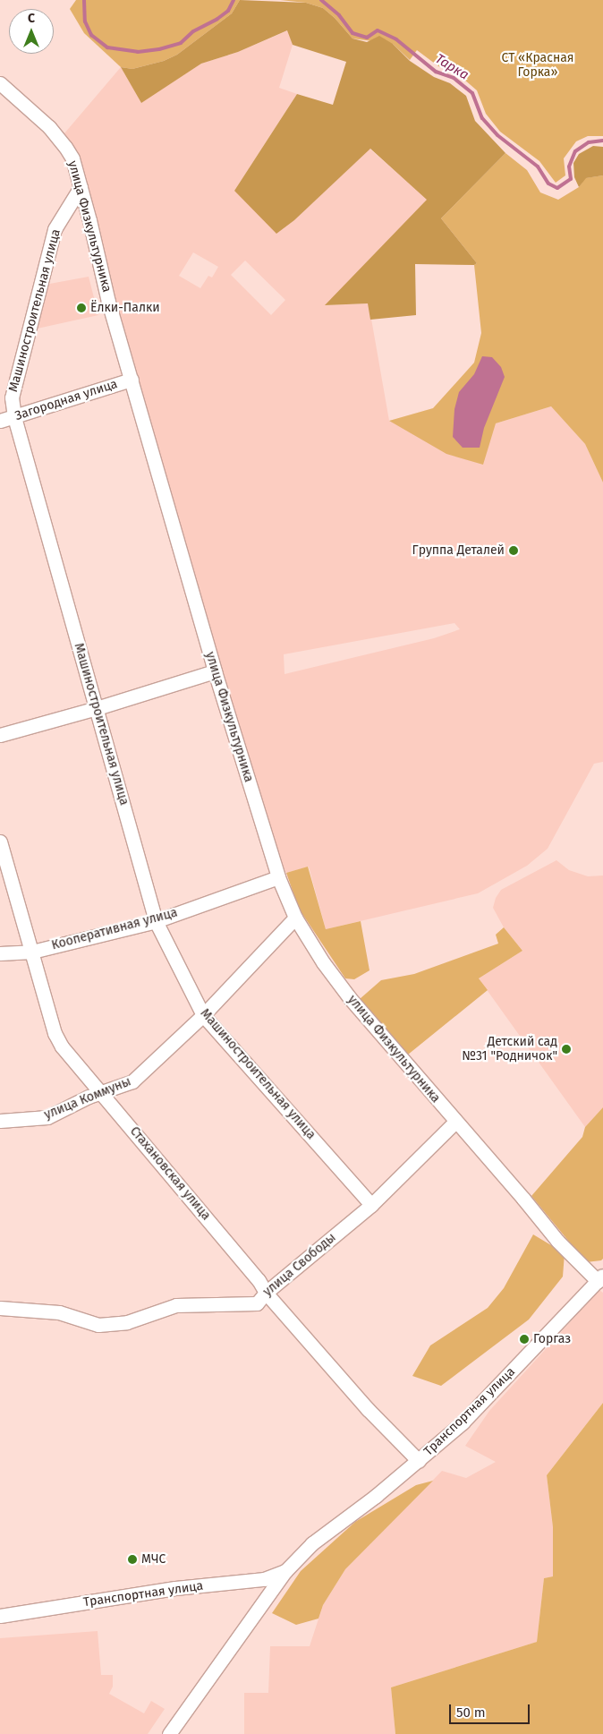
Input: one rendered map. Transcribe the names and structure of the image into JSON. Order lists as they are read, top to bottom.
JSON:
{
  "streets": {
    "street": [
      "улица Физкультурника",
      "Машиностроительная улица",
      "Загородная улица",
      "Кооперативная улица",
      "улица Коммуны",
      "Стахановская улица",
      "улица Свободы",
      "Транспортная улица"
    ]
  },
  "crossings": [
    ["улица Физкультурника", "Машиностроительная улица"],
    ["улица Физкультурника", "Загородная улица"],
    ["улица Физкультурника", "Кооперативная улица"],
    ["улица Физкультурника", "улица Коммуны"],
    ["улица Физкультурника", "улица Свободы"],
    ["улица Физкультурника", "Транспортная улица"],
    ["Машиностроительная улица", "Загородная улица"],
    ["Машиностроительная улица", "Кооперативная улица"],
    ["Машиностроительная улица", "улица Коммуны"],
    ["Машиностроительная улица", "улица Свободы"],
    ["Кооперативная улица", "Стахановская улица"],
    ["улица Коммуны", "Стахановская улица"],
    ["Стахановская улица", "улица Свободы"],
    ["Стахановская улица", "Транспортная улица"]
  ],
  "water": ["Тарка"],
  "parks": ["СТ «Красная Горка»"],
  "places": [
    "Ёлки-Палки",
    "Группа Деталей",
    "Детский сад №31 \"Родничок\"",
    "Горгаз",
    "МЧС"
  ],
  "scale_bar": "50 m",
  "north": "top"
}
